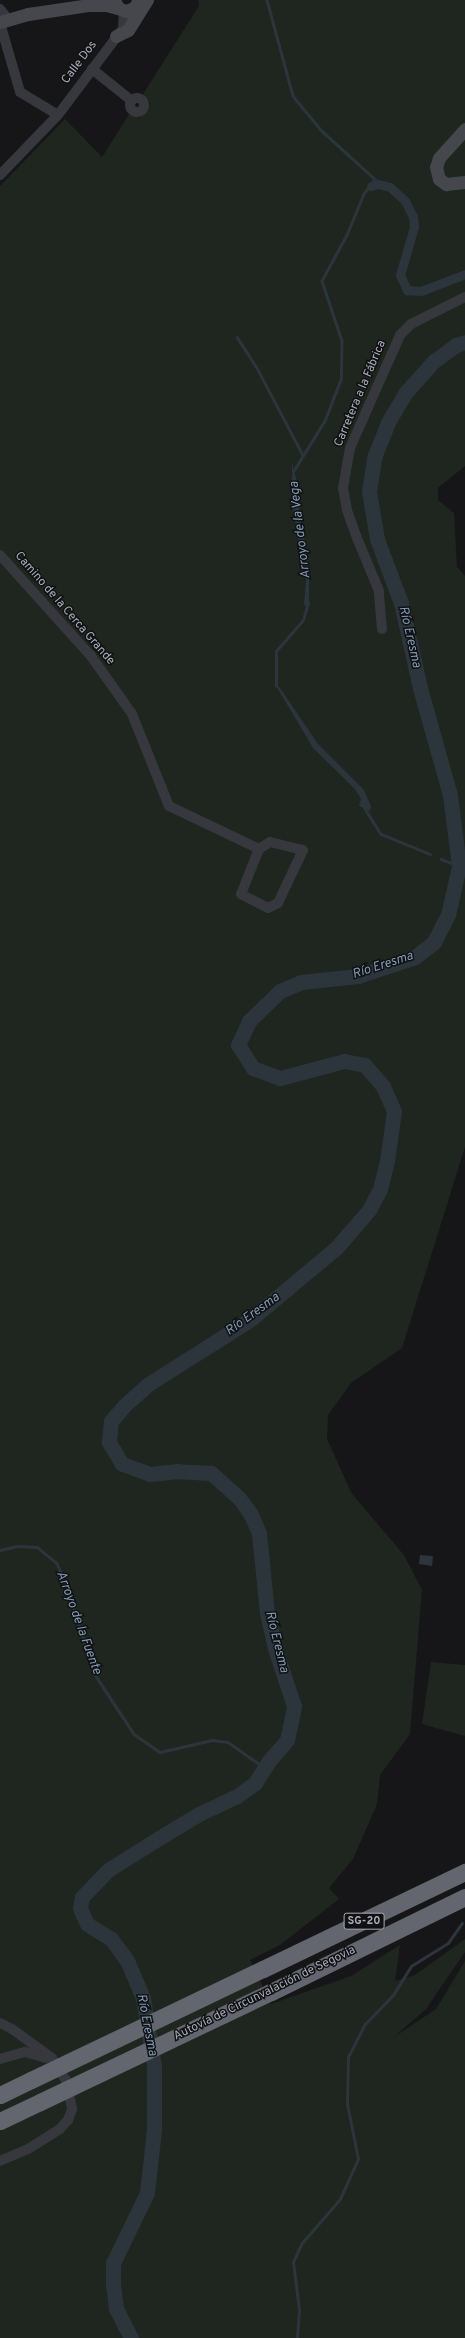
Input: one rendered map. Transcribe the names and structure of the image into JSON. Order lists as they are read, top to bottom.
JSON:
{
  "streets": {
    "highway": ["SG-20", "Autovía de Circunvalación de Segovia"],
    "street": ["Calle Dos", "Carretera a la Fábrica", "Camino de la Cerca Grande"]
  },
  "water": ["Arroyo de la Vega", "Río Eresma", "Arroyo de la Fuente"]
}
